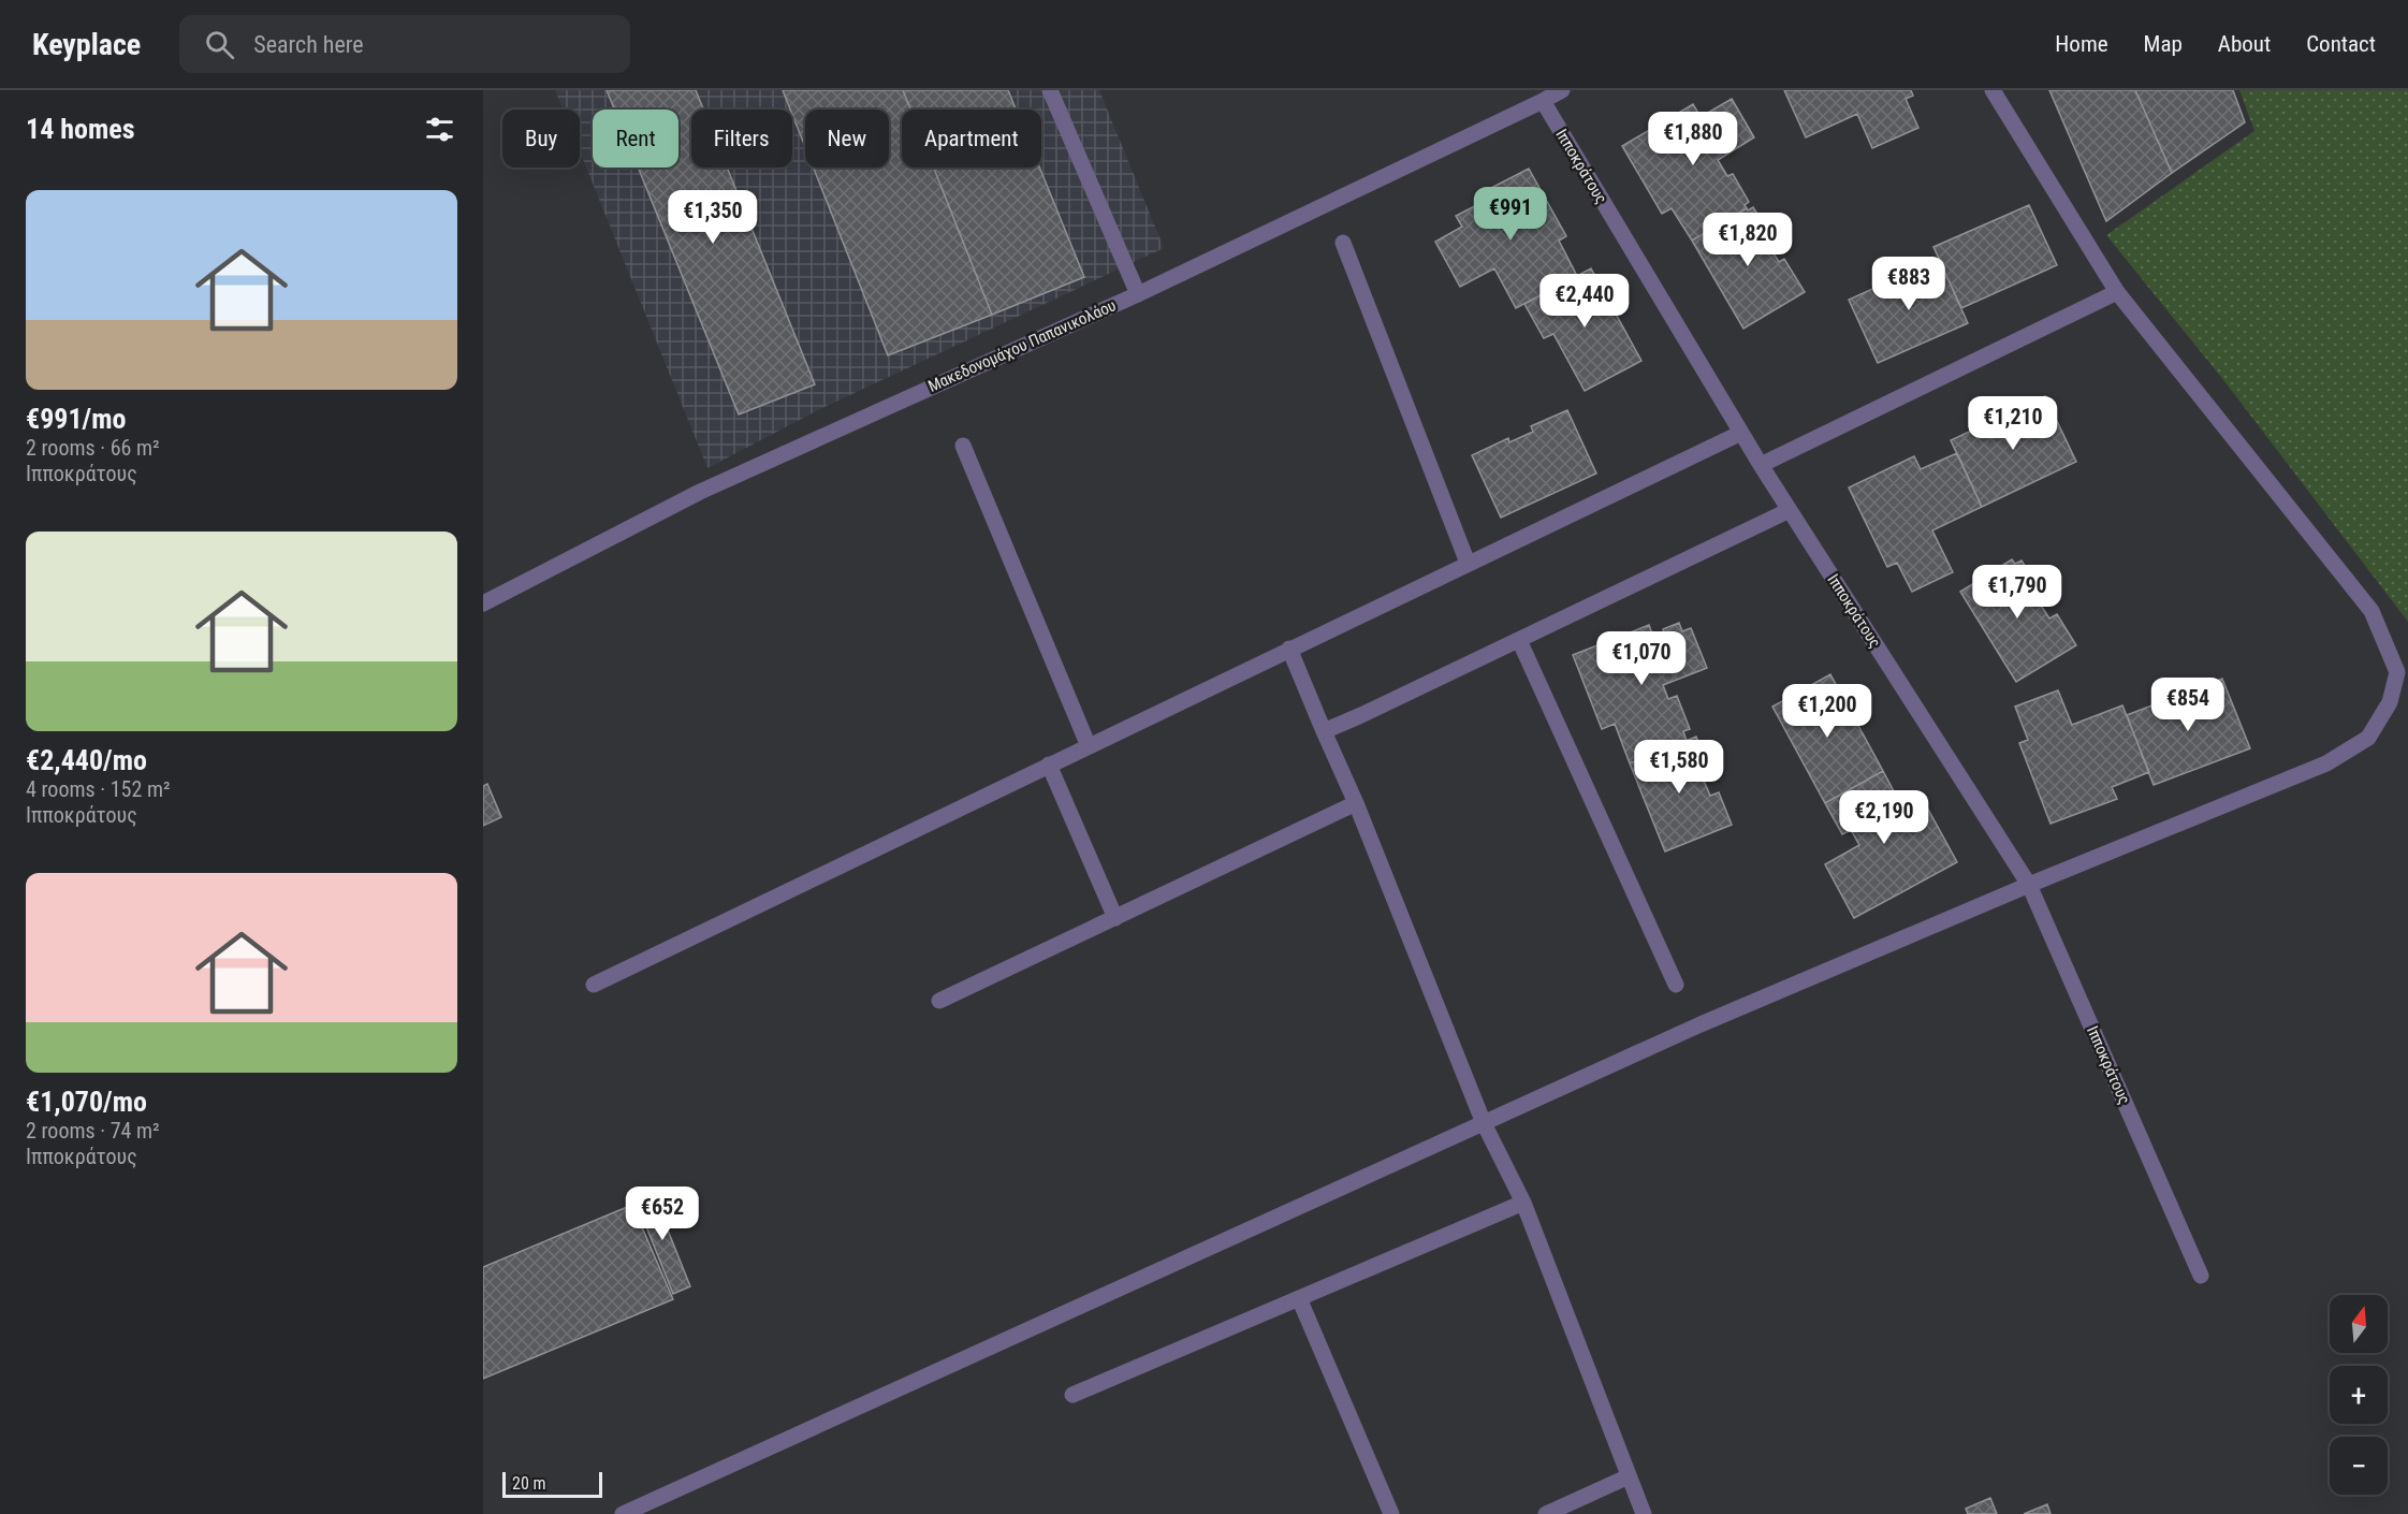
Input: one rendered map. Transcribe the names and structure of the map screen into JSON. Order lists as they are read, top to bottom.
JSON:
{
  "streets": {
    "street": ["Ιπποκράτους", "Μακεδονομάχου Παπανικολάου"]
  },
  "crossings": [
    ["Ιπποκράτους", "Μακεδονομάχου Παπανικολάου"]
  ],
  "scale_bar": "20 m",
  "north": "top",
  "page": {
    "header": "Keyplace",
    "search": "Search here",
    "nav": [
      "Home",
      "Map",
      "About",
      "Contact"
    ],
    "heading": "14 homes",
    "chip": [
      "Buy",
      "Rent",
      "Filters",
      "New",
      "Apartment"
    ],
    "price": [
      "€1,880",
      "€991",
      "€1,350",
      "€1,820",
      "€883",
      "€2,440",
      "€1,210",
      "€1,790",
      "€1,070",
      "€854",
      "€1,200",
      "€1,580",
      "€2,190",
      "€652"
    ],
    "list": [
      {
        "name": "€991/mo",
        "note": "2 rooms · 66 m² · Ιπποκράτους"
      },
      {
        "name": "€2,440/mo",
        "note": "4 rooms · 152 m² · Ιπποκράτους"
      },
      {
        "name": "€1,070/mo",
        "note": "2 rooms · 74 m² · Ιπποκράτους"
      }
    ],
    "map_buttons": ["+", "−"],
    "scale": "20 m"
  }
}
